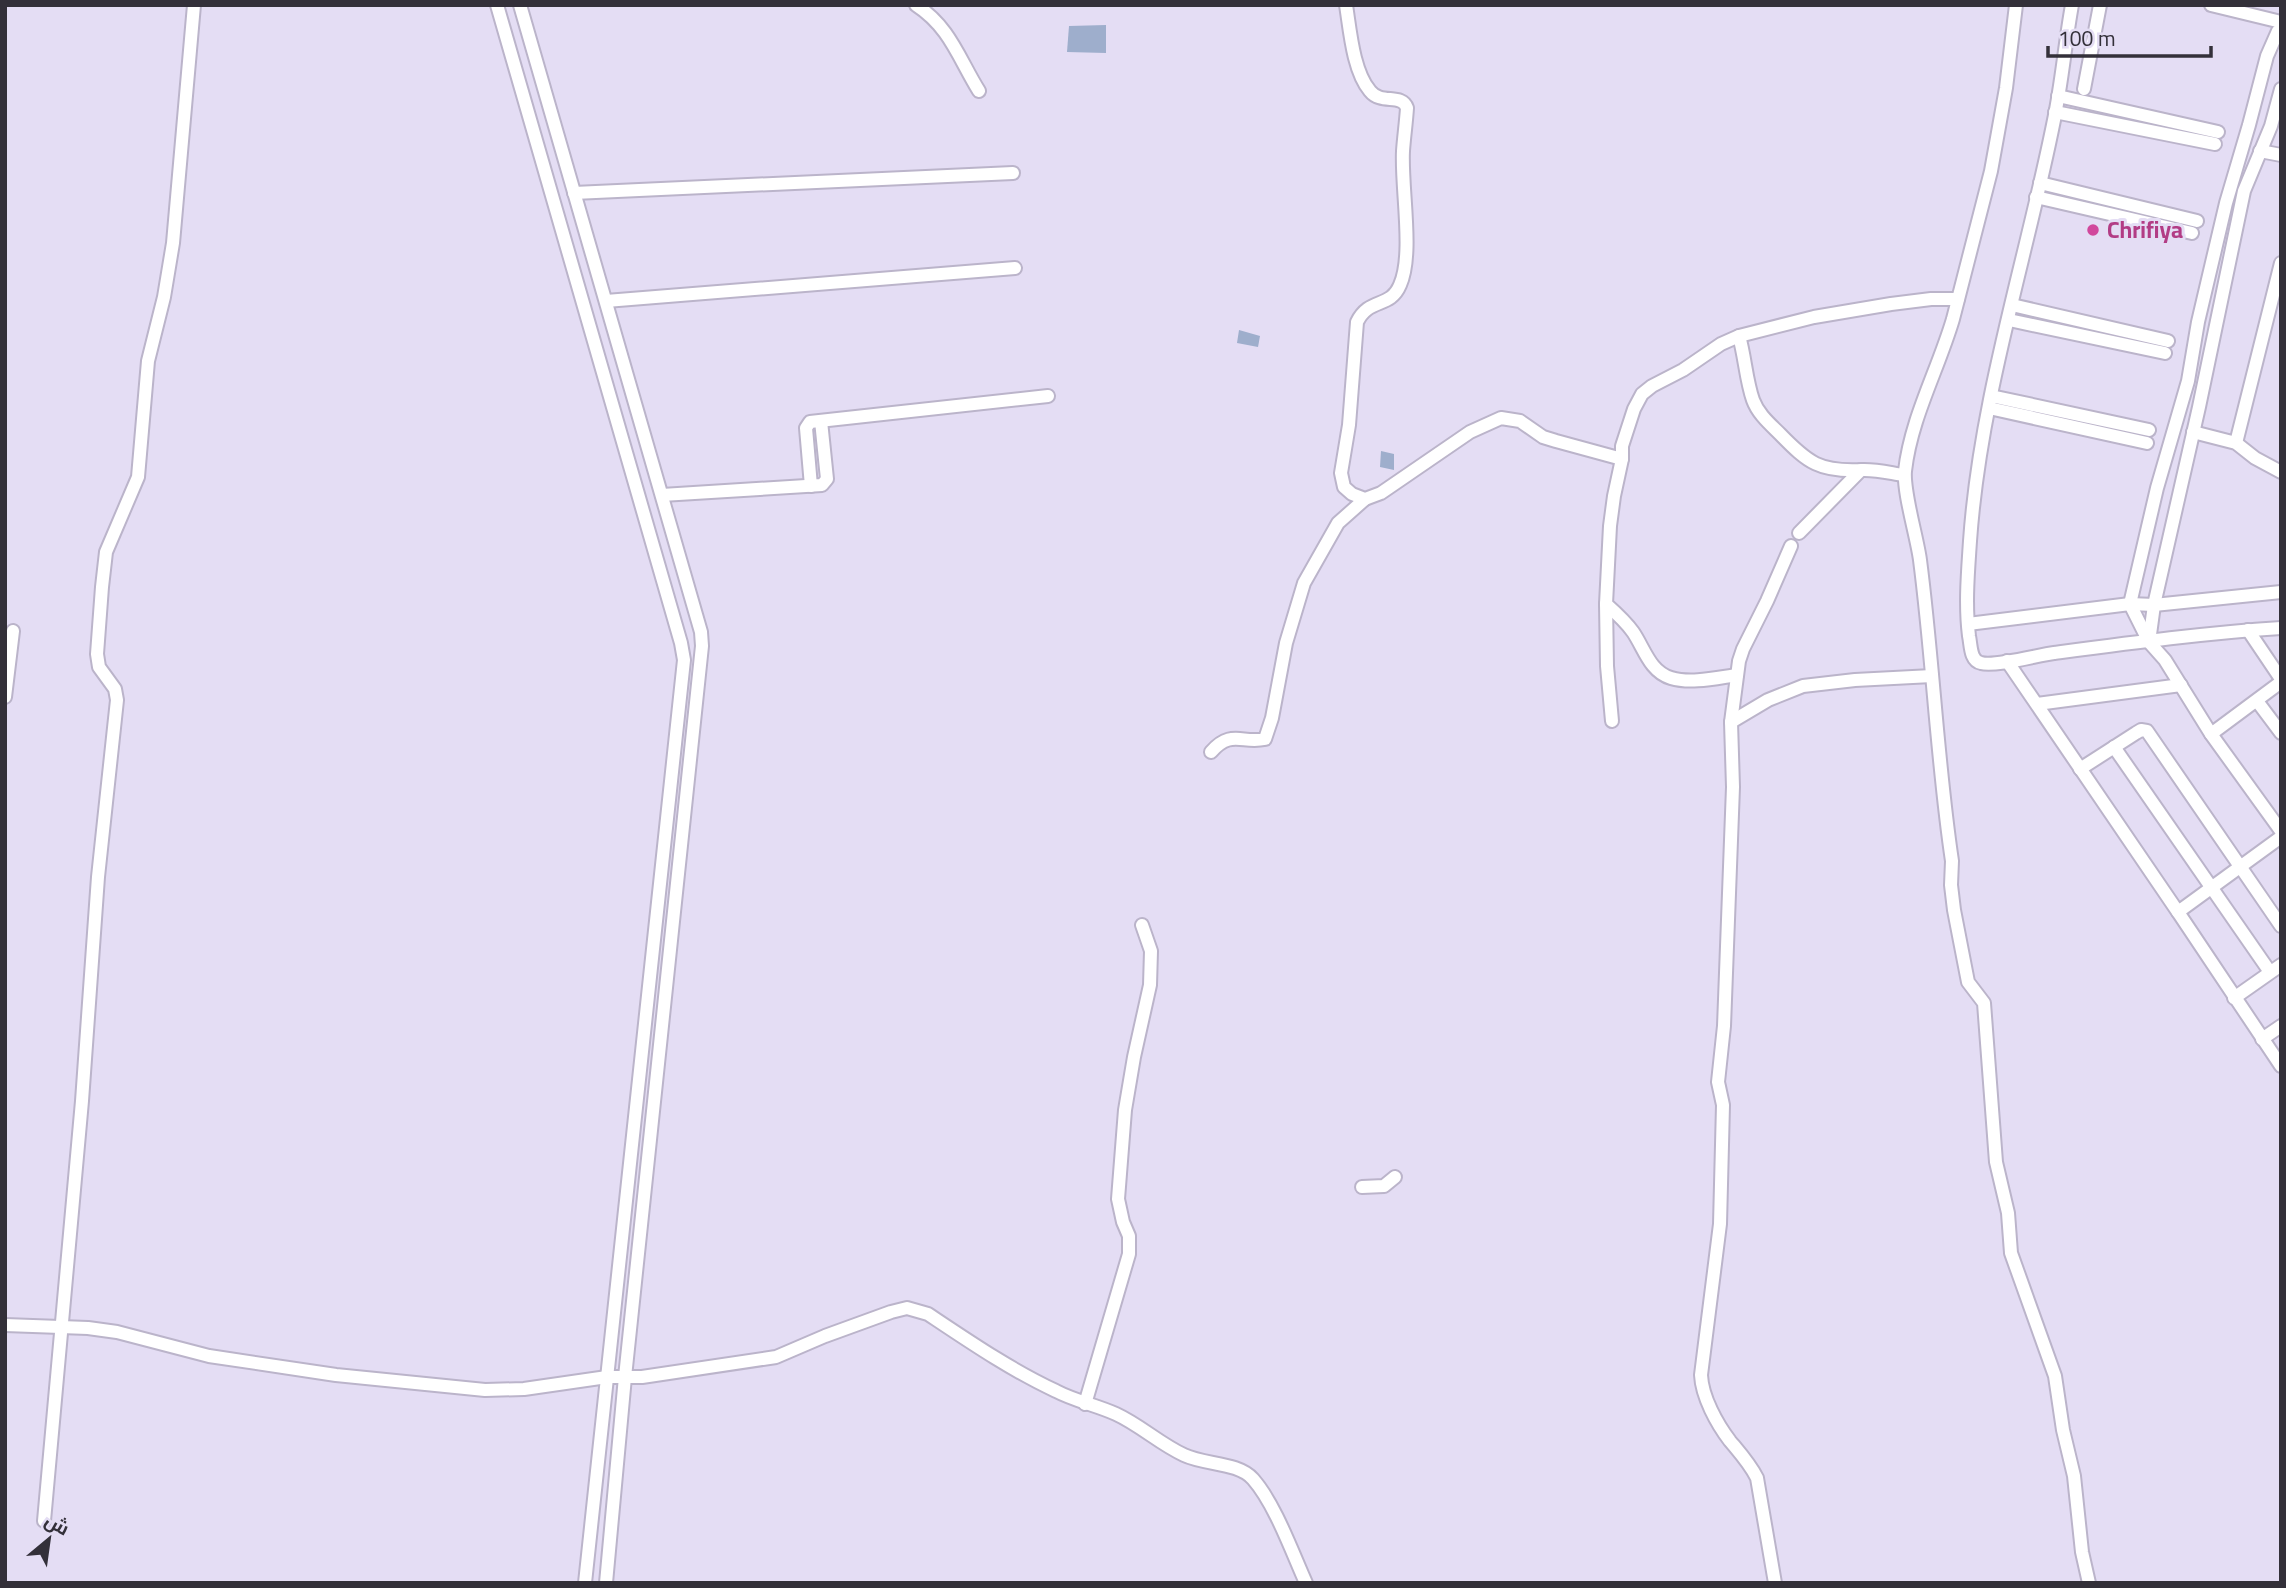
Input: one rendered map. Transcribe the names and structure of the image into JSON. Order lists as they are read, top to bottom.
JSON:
{
  "places": ["Chrifiya"],
  "scale_bar": "100 m",
  "north": "top right"
}
